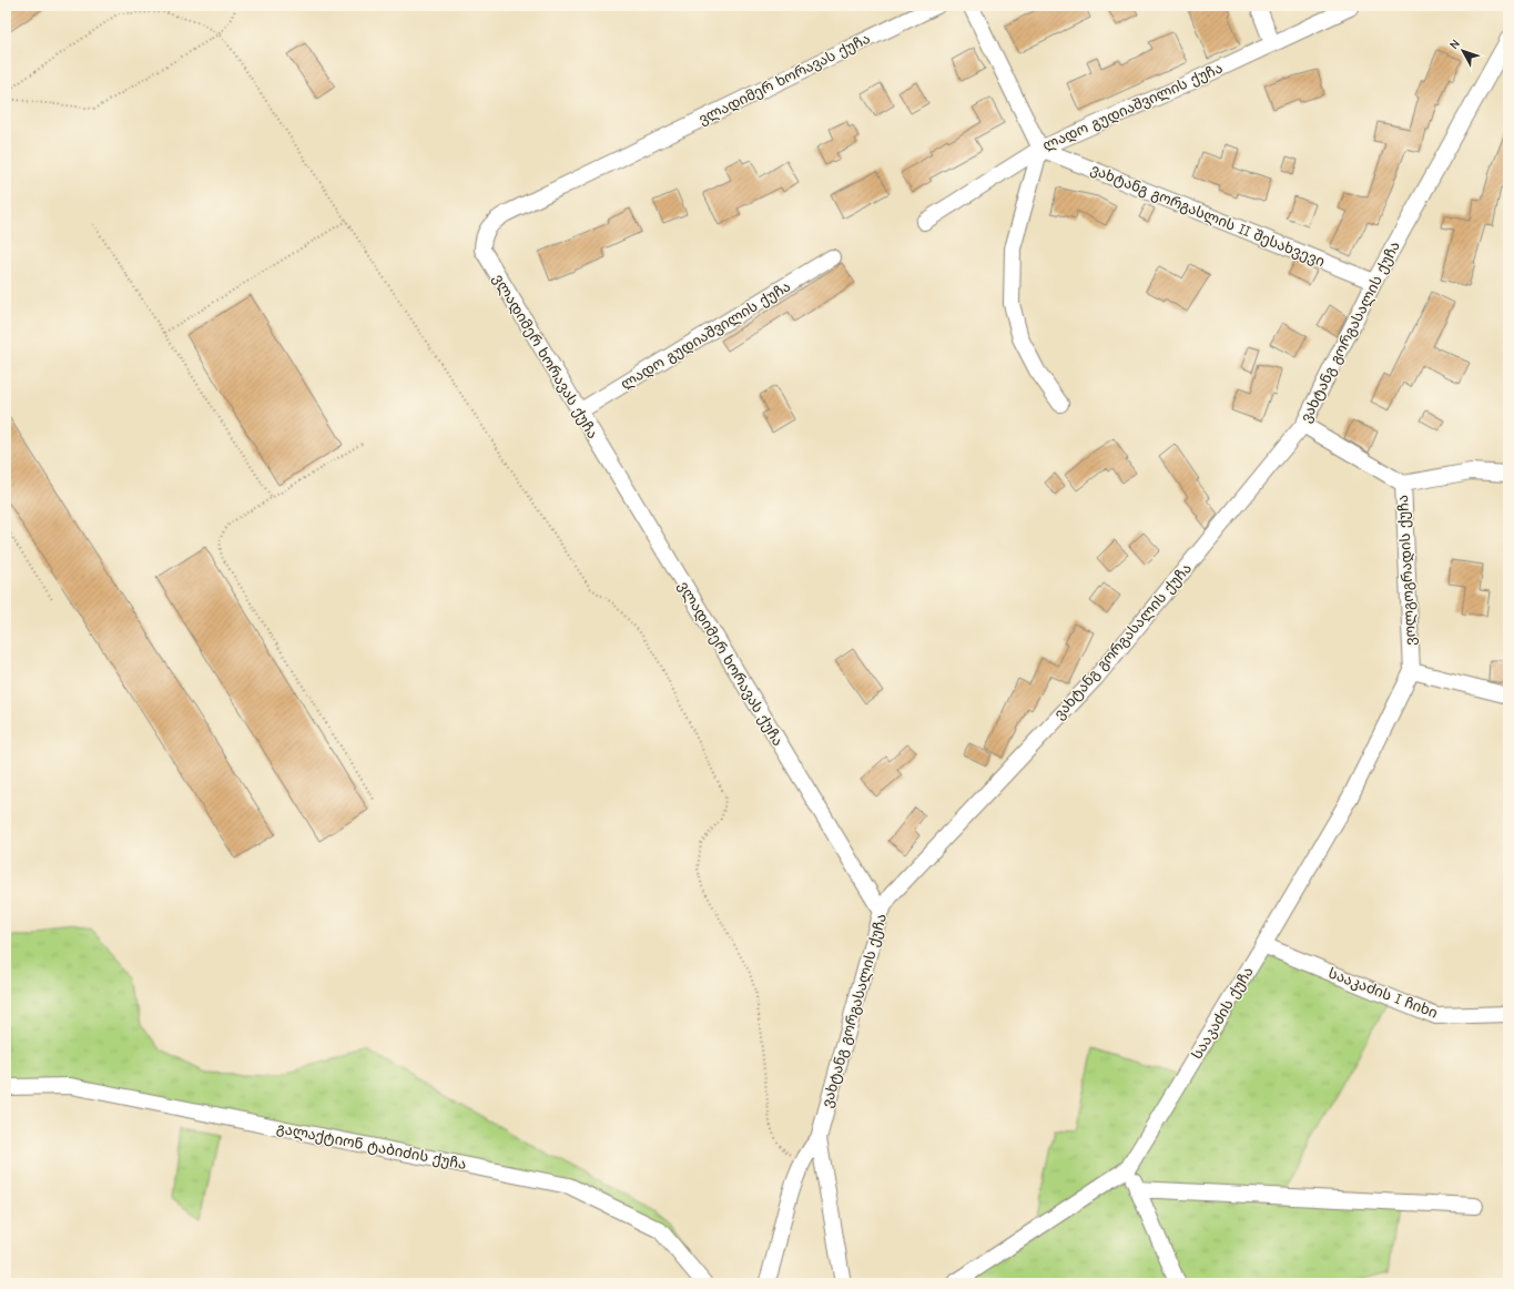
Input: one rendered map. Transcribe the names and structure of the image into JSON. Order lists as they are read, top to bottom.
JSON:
{
  "streets": {
    "street": [
      "ვლადიმერ ხორავას ქუჩა",
      "ლადო გუდიაშვილის ქუჩა",
      "ვახტანგ გორგასლის II შესახვევი",
      "ვახტანგ გორგასალის ქუჩა",
      "ვოლგოგრადის ქუჩა",
      "სააკაძის I ჩიხი",
      "სააკაძის ქუჩა",
      "გალაქტიონ ტაბიძის ქუჩა"
    ]
  },
  "crossings": [
    ["ვლადიმერ ხორავას ქუჩა", "ლადო გუდიაშვილის ქუჩა"],
    ["ვლადიმერ ხორავას ქუჩა", "ვახტანგ გორგასალის ქუჩა"],
    ["ლადო გუდიაშვილის ქუჩა", "ვახტანგ გორგასლის II შესახვევი"],
    ["ვახტანგ გორგასლის II შესახვევი", "ვახტანგ გორგასალის ქუჩა"],
    ["ვახტანგ გორგასალის ქუჩა", "ვოლგოგრადის ქუჩა"],
    ["ვოლგოგრადის ქუჩა", "სააკაძის ქუჩა"],
    ["სააკაძის I ჩიხი", "სააკაძის ქუჩა"]
  ],
  "north": "top left"
}
